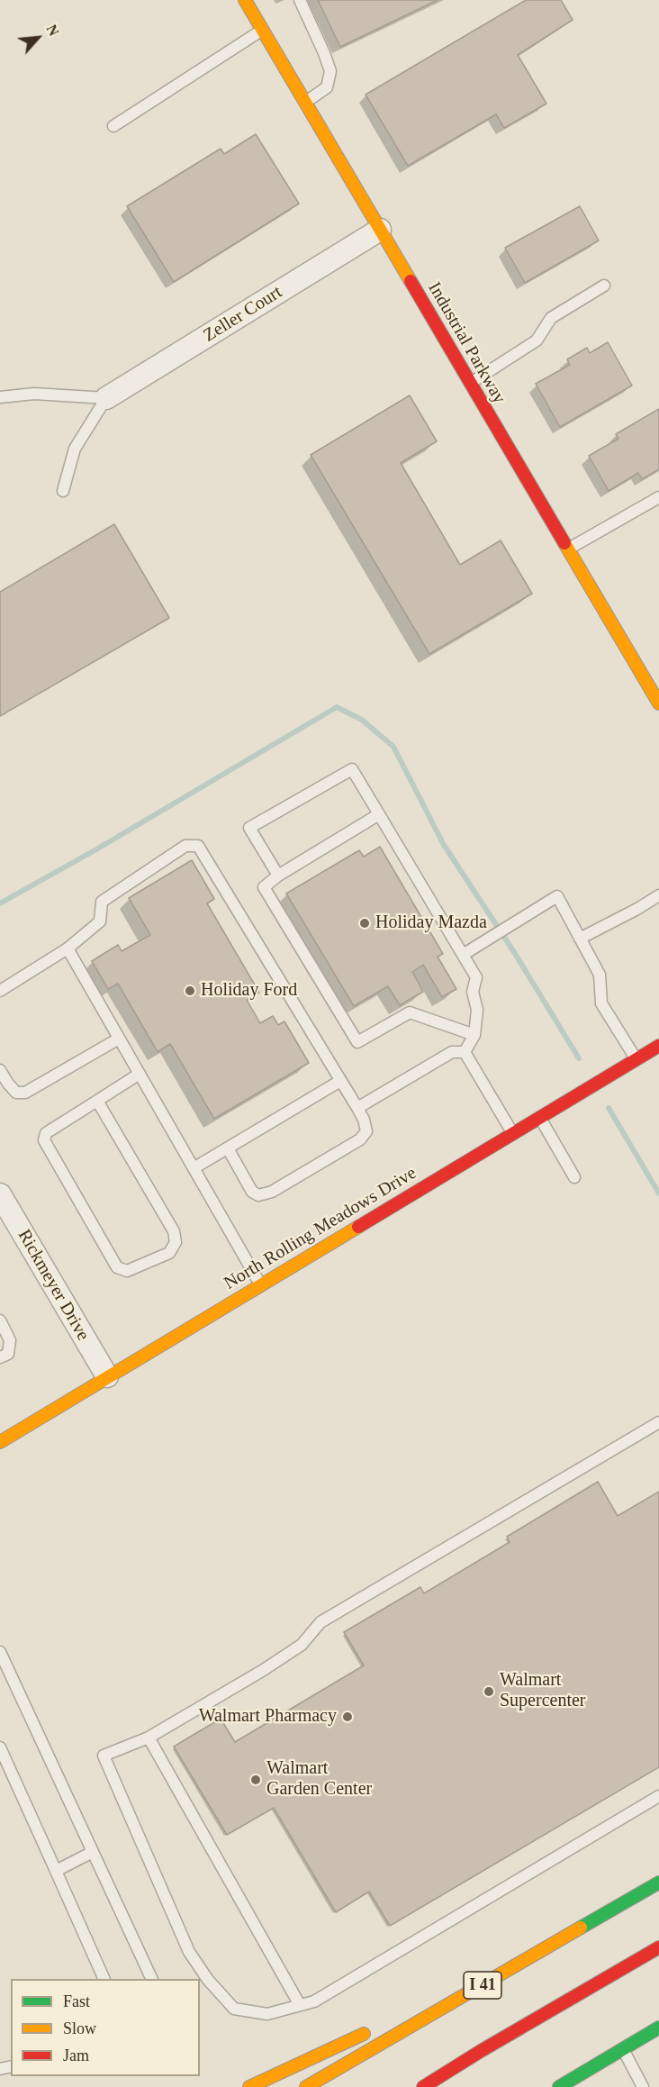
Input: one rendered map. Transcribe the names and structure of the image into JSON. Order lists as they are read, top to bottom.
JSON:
{
  "streets": {
    "main road": ["Industrial Parkway", "North Rolling Meadows Drive", "I 41"],
    "street": ["Zeller Court", "Rickmeyer Drive"]
  },
  "crossings": [
    ["Zeller Court", "Industrial Parkway"],
    ["North Rolling Meadows Drive", "Rickmeyer Drive"]
  ],
  "places": [
    "Holiday Mazda",
    "Holiday Ford",
    "Walmart Supercenter",
    "Walmart Pharmacy",
    "Walmart Garden Center"
  ],
  "legend": ["Fast", "Slow", "Jam"],
  "north": "top right"
}
